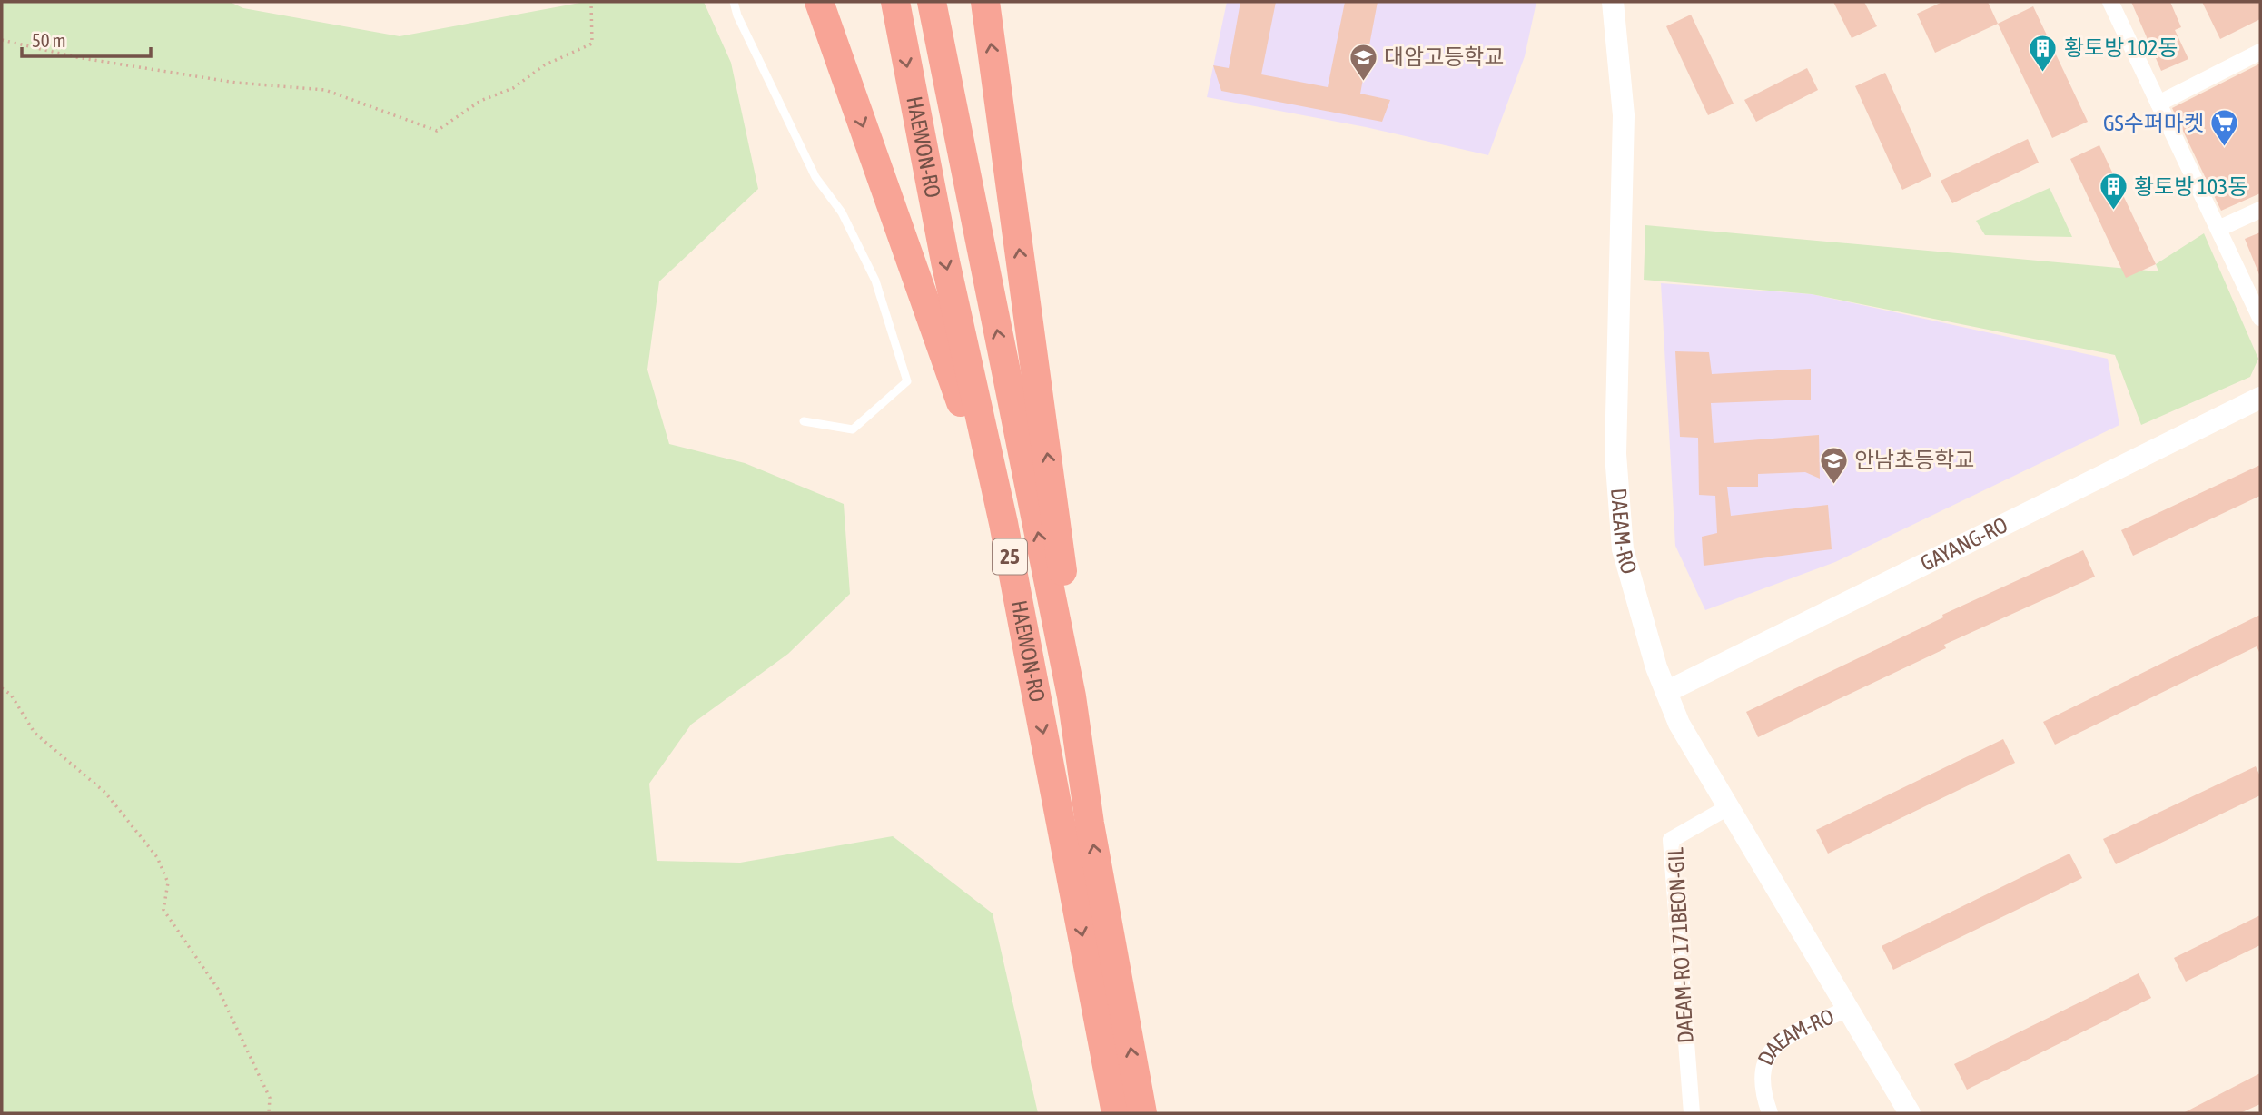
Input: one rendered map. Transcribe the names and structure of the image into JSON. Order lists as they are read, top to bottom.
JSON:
{
  "streets": {
    "highway": ["HAEWON-RO", "25"],
    "street": ["DAEAM-RO", "GAYANG-RO", "DAEAM-RO 171BEON-GIL"]
  },
  "crossings": [
    ["DAEAM-RO", "GAYANG-RO"],
    ["DAEAM-RO", "DAEAM-RO 171BEON-GIL"]
  ],
  "places": {
    "building": ["황토방 102동", "황토방 103동"],
    "school or university": ["대암고등학교", "안남초등학교"],
    "supermarket": ["GS수퍼마켓"]
  },
  "scale_bar": "50 m"
}
